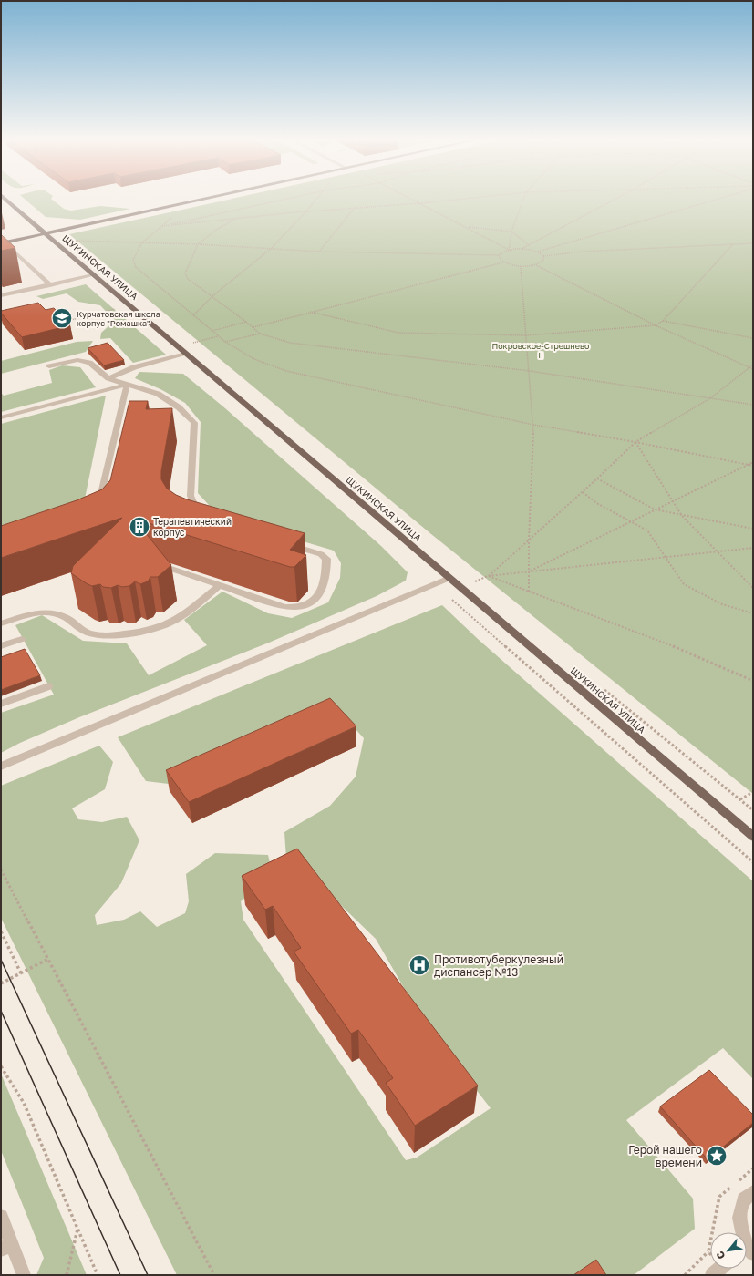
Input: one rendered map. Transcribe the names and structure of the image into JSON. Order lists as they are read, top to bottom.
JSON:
{
  "streets": {
    "main road": ["ЩУКИНСКАЯ УЛИЦА"]
  },
  "parks": ["Покровское-Стрешнево II"],
  "places": {
    "school or university": ["Курчатовская школа корпус \"Ромашка\""],
    "building": ["Терапевтический корпус"],
    "hospital": ["Противотуберкулезный диспансер №13"],
    "place": ["Герой нашего времени"]
  },
  "north": "bottom left"
}
